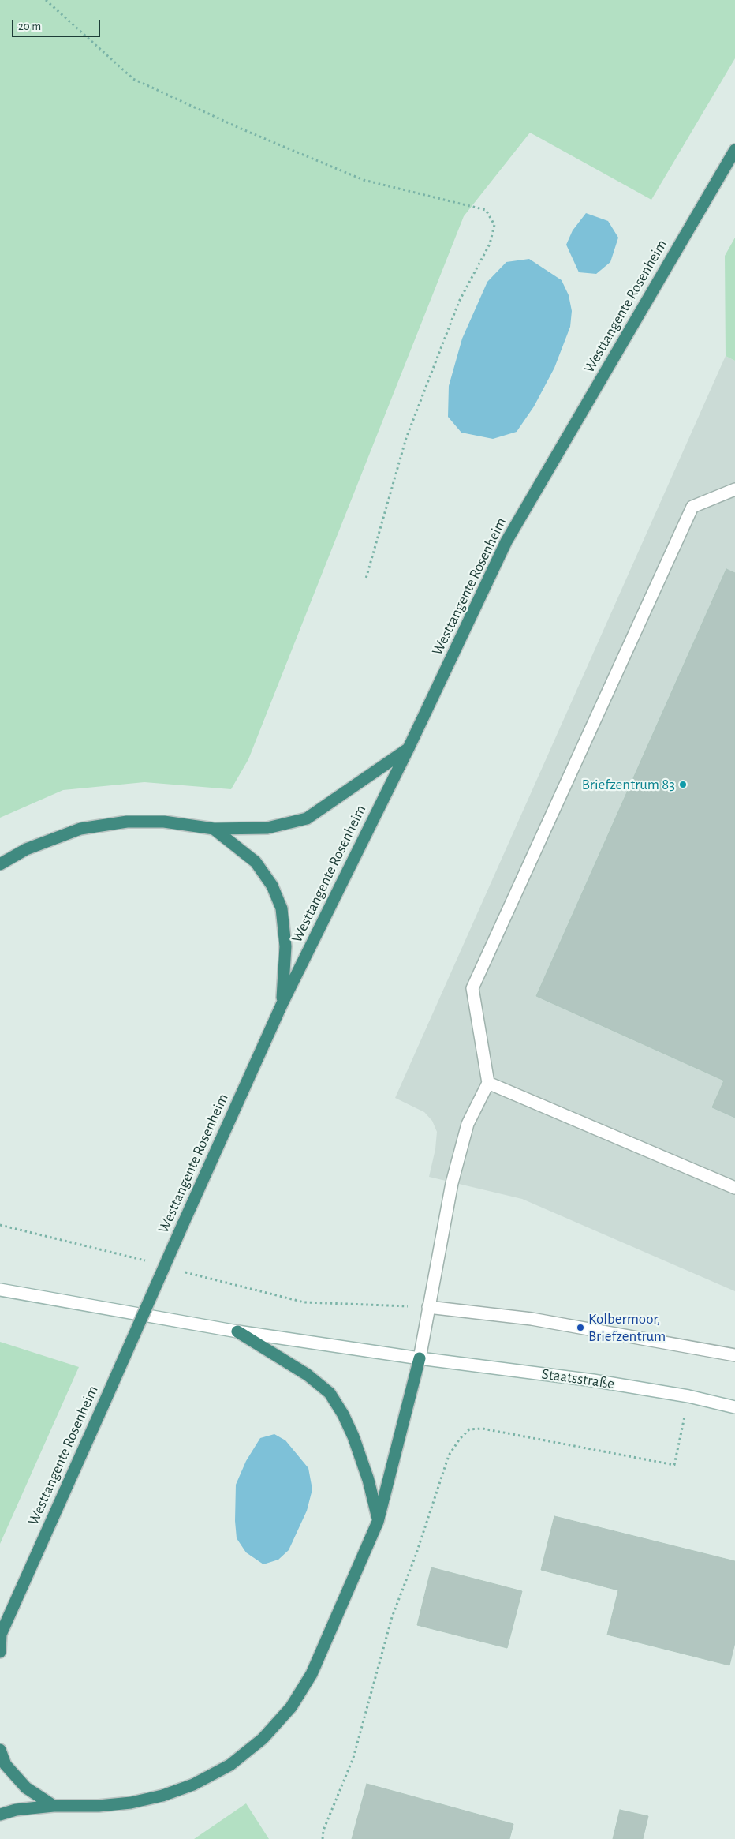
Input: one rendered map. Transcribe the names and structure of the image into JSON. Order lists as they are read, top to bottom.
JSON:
{
  "streets": {
    "highway": ["Westtangente Rosenheim"],
    "main road": ["Staatsstraße"]
  },
  "places": ["Briefzentrum 83", "Kolbermoor, Briefzentrum"],
  "scale_bar": "20 m"
}
